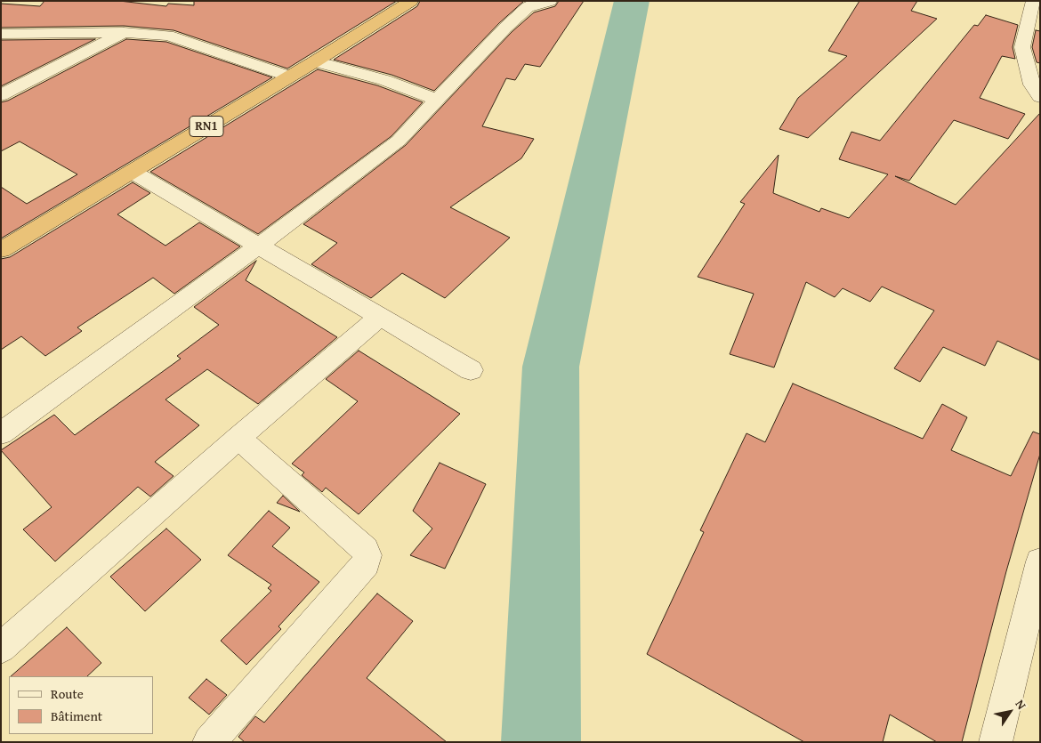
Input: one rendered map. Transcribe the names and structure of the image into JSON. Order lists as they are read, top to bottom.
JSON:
{
  "streets": {
    "highway": ["RN1"]
  },
  "legend": ["Route", "Bâtiment"],
  "north": "top right"
}
